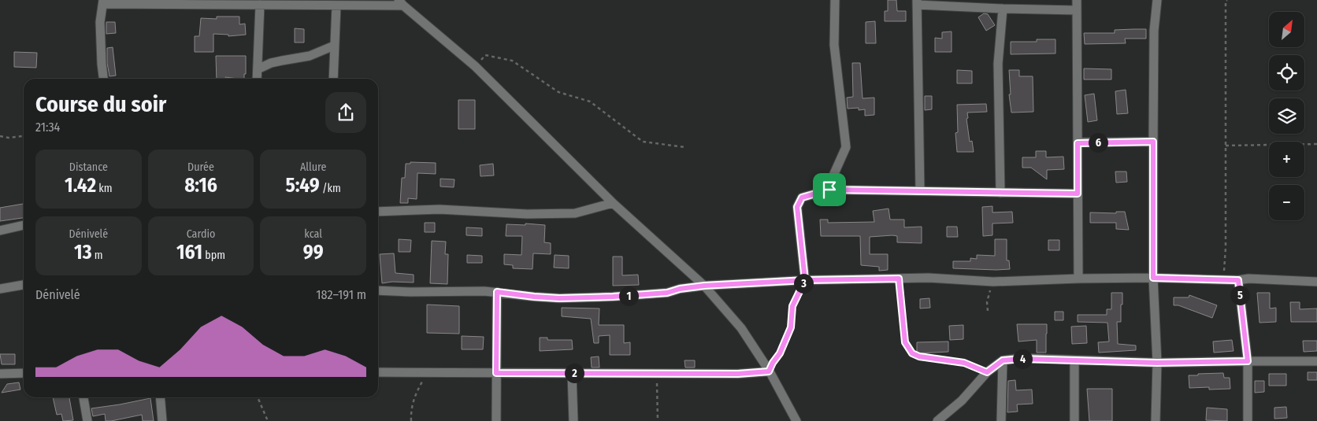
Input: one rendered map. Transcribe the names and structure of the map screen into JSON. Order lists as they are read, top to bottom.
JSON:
{
  "north": "top right",
  "page": {
    "map_buttons": ["+", "−"],
    "heading": ["Course du soir", "21:34"],
    "pins": [
      "6",
      "3",
      "5",
      "1",
      "4",
      "2"
    ],
    "stats": [
      ["Distance", "1.42 km"],
      ["Durée", "8:16"],
      ["Allure", "5:49 /km"],
      ["Dénivelé", "13 m"],
      ["Cardio", "161 bpm"],
      ["kcal", "99"]
    ],
    "chart": ["Dénivelé", "182–191 m"]
  }
}
